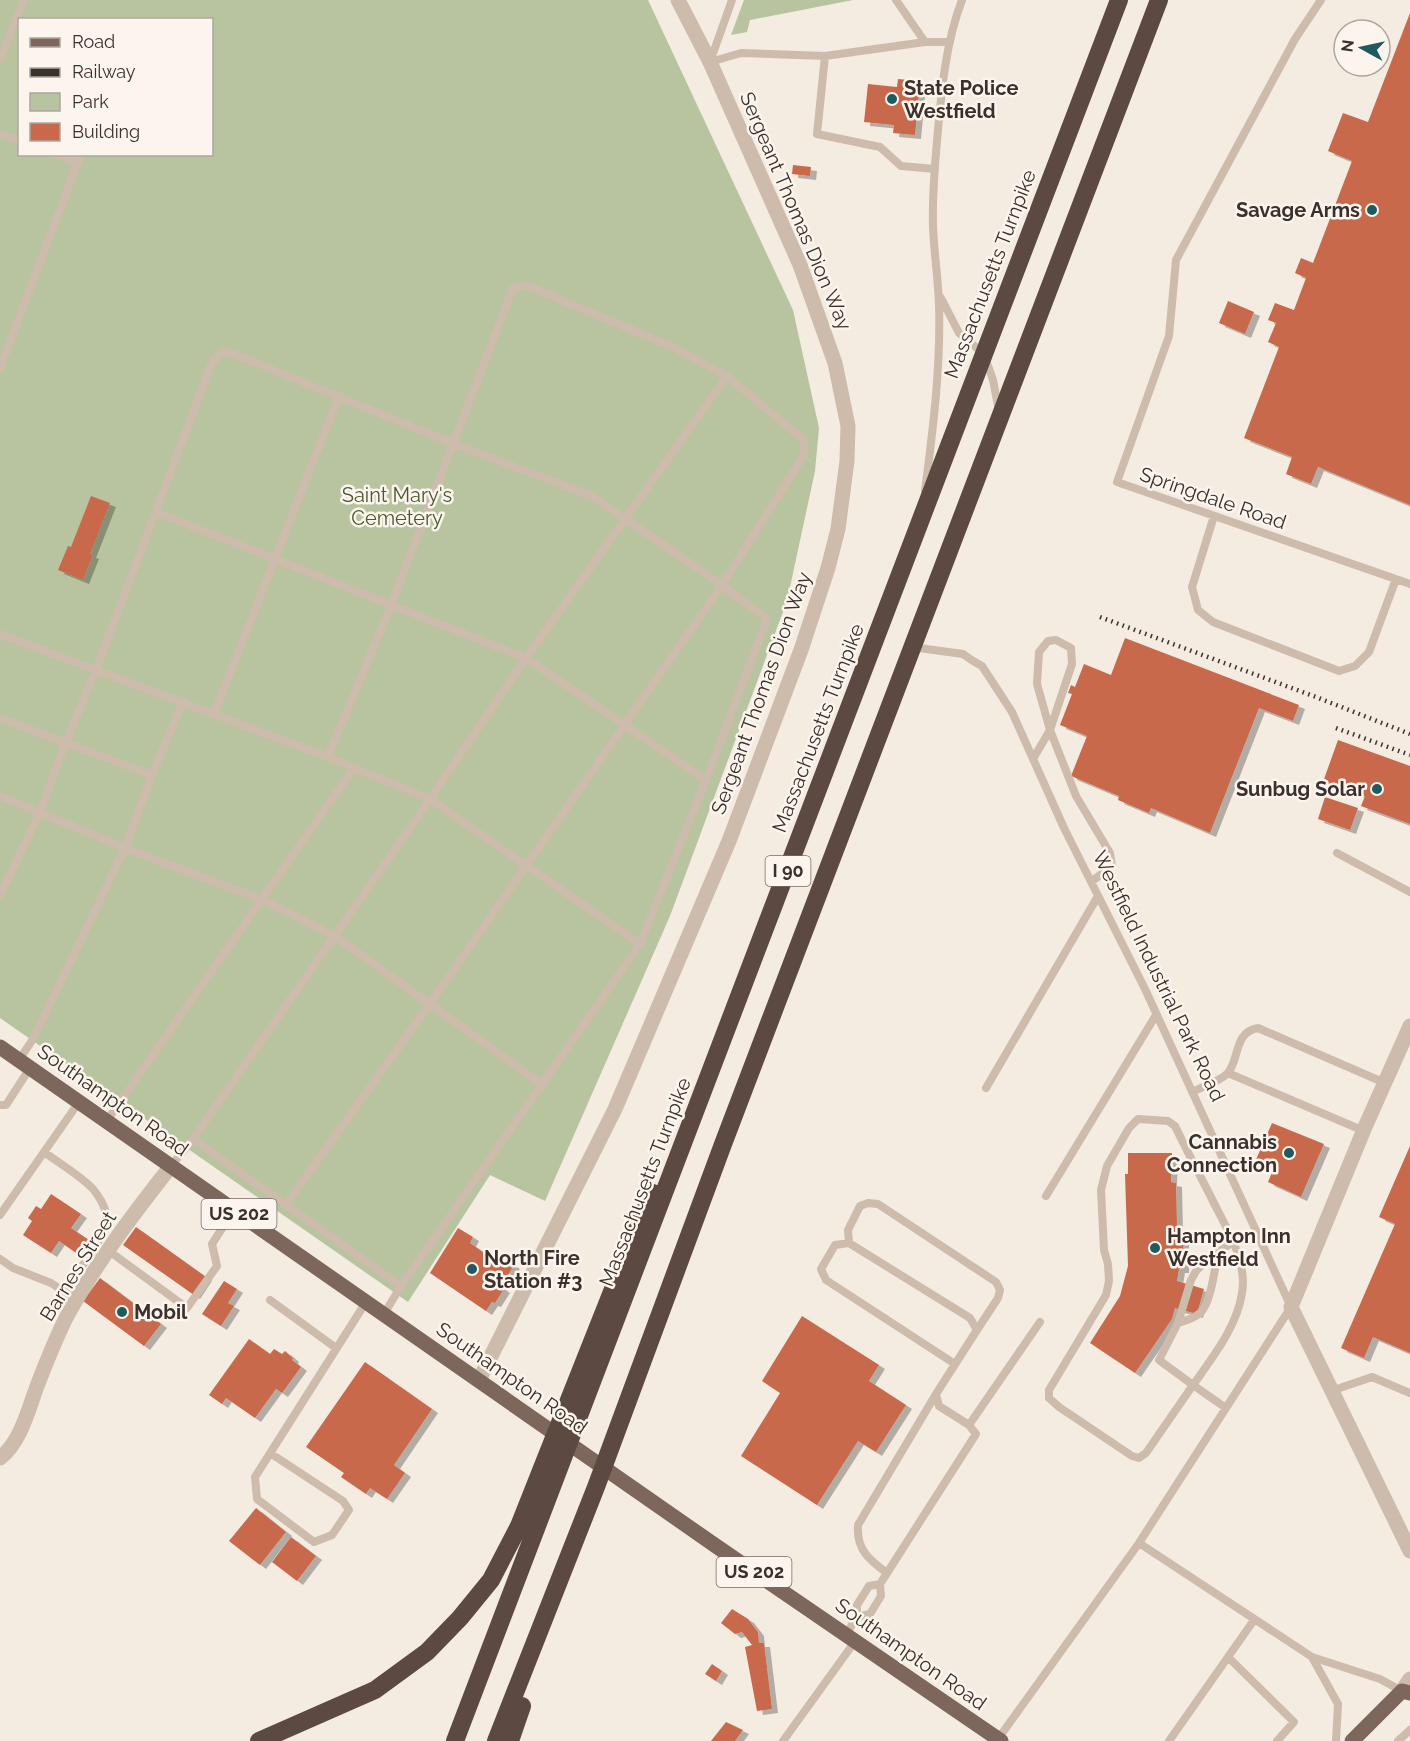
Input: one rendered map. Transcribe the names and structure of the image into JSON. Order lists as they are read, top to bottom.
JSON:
{
  "streets": {
    "highway": ["Massachusetts Turnpike", "I 90"],
    "main road": ["Southampton Road", "US 202"],
    "street": ["Sergeant Thomas Dion Way", "Westfield Industrial Park Road", "Barnes Street"],
    "lane": ["Springdale Road"]
  },
  "crossings": [
    ["Sergeant Thomas Dion Way", "Southampton Road"],
    ["I 90", "Westfield Industrial Park Road"],
    ["Southampton Road", "Barnes Street"]
  ],
  "parks": ["Saint Mary's Cemetery"],
  "places": [
    "State Police Westfield",
    "Savage Arms",
    "Sunbug Solar",
    "Cannabis Connection",
    "Hampton Inn Westfield",
    "North Fire Station #3",
    "Mobil"
  ],
  "legend": [
    "Road",
    "Railway",
    "Park",
    "Building"
  ],
  "north": "left"
}
